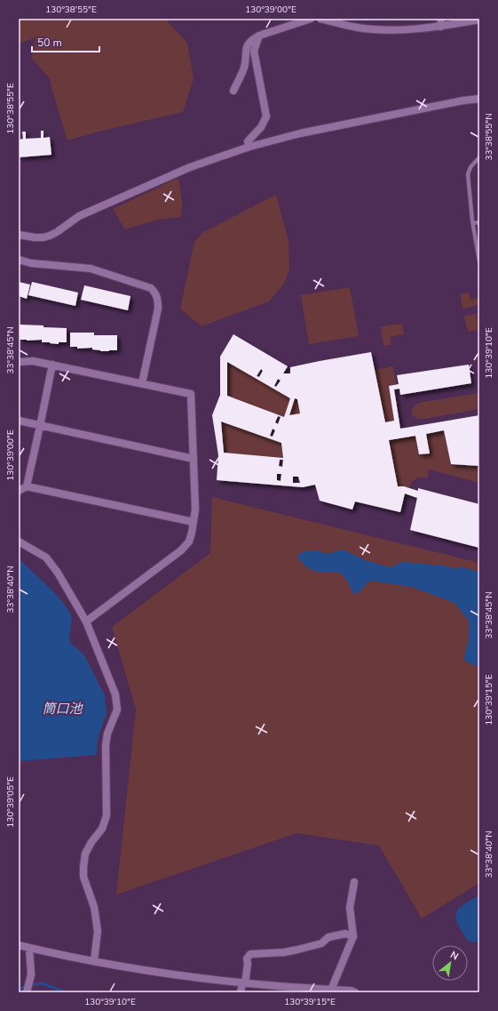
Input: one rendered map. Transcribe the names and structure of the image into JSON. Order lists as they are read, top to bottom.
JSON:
{
  "water": ["筒口池"],
  "scale_bar": "50 m",
  "north": "top right",
  "coordinates": [
    "130°38'55\"E",
    "130°39'00\"E",
    "33°38'55\"N",
    "33°38'45\"N",
    "130°39'10\"E",
    "33°38'40\"N",
    "130°39'15\"E",
    "130°39'05\"E"
  ]
}
